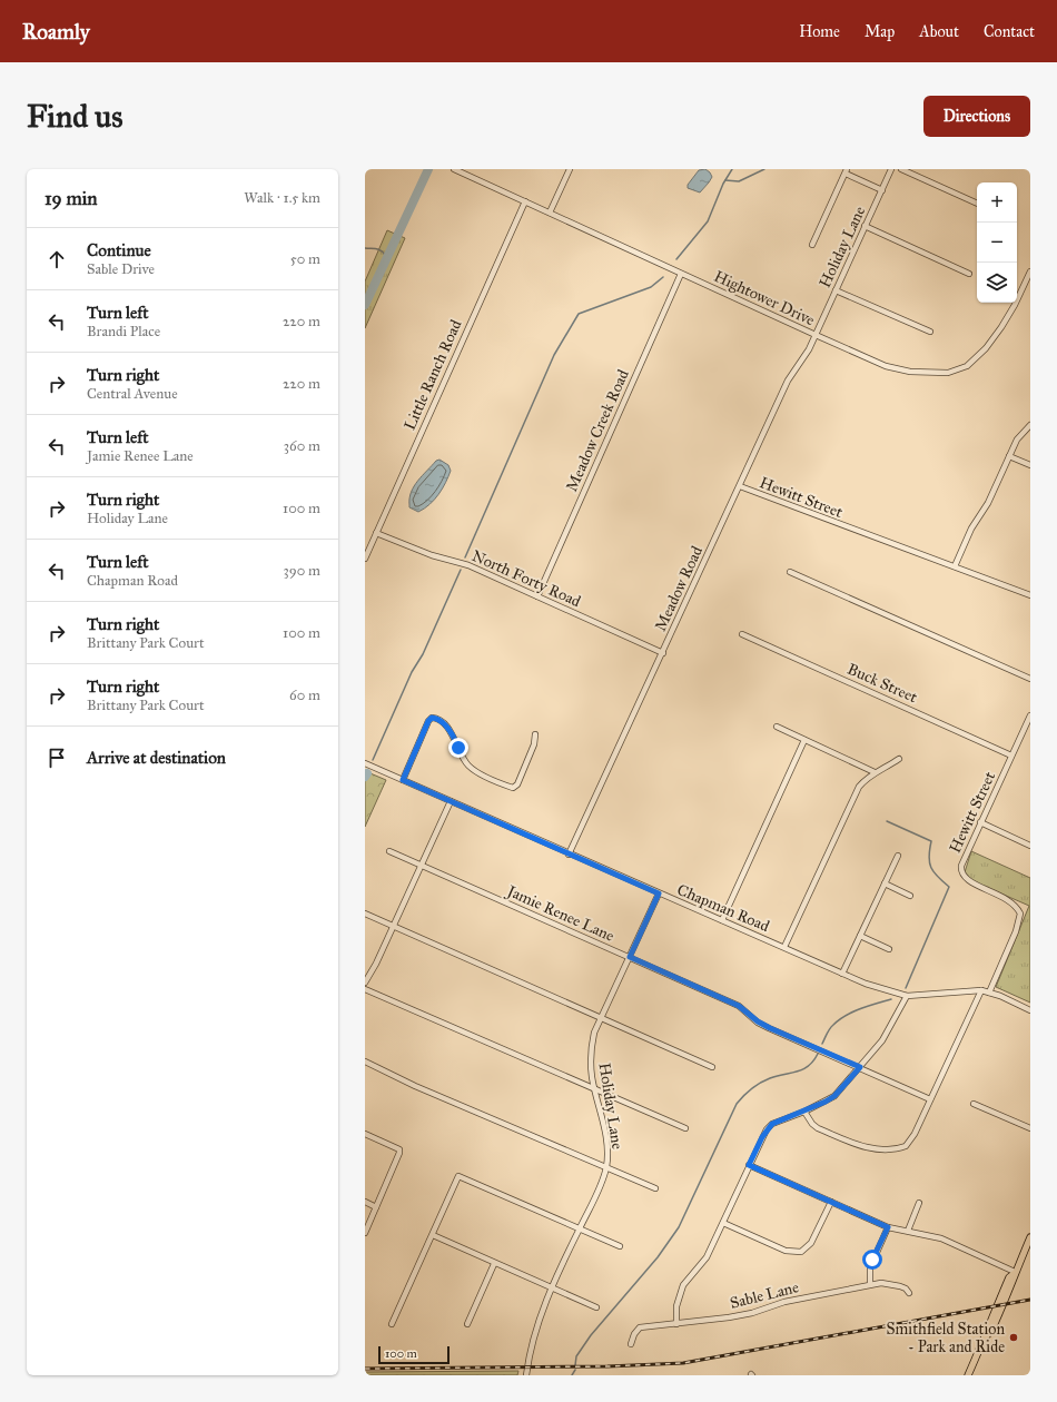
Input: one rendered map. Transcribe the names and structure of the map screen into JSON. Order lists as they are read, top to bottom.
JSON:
{
  "streets": {
    "street": [
      "Holiday Lane",
      "Hightower Drive",
      "Little Ranch Road",
      "Meadow Creek Road",
      "Hewitt Street",
      "North Forty Road",
      "Meadow Road",
      "Buck Street",
      "Chapman Road",
      "Jamie Renee Lane",
      "Sable Lane"
    ]
  },
  "crossings": [
    ["Holiday Lane", "Hightower Drive"],
    ["Holiday Lane", "Meadow Road"],
    ["Holiday Lane", "Chapman Road"],
    ["Holiday Lane", "Jamie Renee Lane"],
    ["Hightower Drive", "Little Ranch Road"],
    ["Hightower Drive", "Meadow Creek Road"],
    ["Hightower Drive", "Meadow Road"],
    ["Little Ranch Road", "North Forty Road"],
    ["Meadow Creek Road", "North Forty Road"],
    ["Hewitt Street", "Meadow Road"],
    ["Hewitt Street", "Buck Street"],
    ["Hewitt Street", "Chapman Road"],
    ["North Forty Road", "Meadow Road"],
    ["Meadow Road", "Chapman Road"]
  ],
  "places": ["Smithfield Station - Park and Ride"],
  "scale_bar": "100 m",
  "page": {
    "header": "Roamly",
    "nav": [
      "Home",
      "Map",
      "About",
      "Contact"
    ],
    "buttons": "Directions",
    "title": "Find us",
    "heading": ["19 min", "Walk · 1.5 km"],
    "map_buttons": ["+", "−"],
    "list": [
      ["Continue", "Sable Drive", "50 m"],
      ["Turn left", "Brandi Place", "220 m"],
      ["Turn right", "Central Avenue", "220 m"],
      ["Turn left", "Jamie Renee Lane", "360 m"],
      ["Turn right", "Holiday Lane", "100 m"],
      ["Turn left", "Chapman Road", "390 m"],
      ["Turn right", "Brittany Park Court", "100 m"],
      ["Turn right", "Brittany Park Court", "60 m"],
      "Arrive at destination"
    ],
    "scale": "100 m"
  }
}
